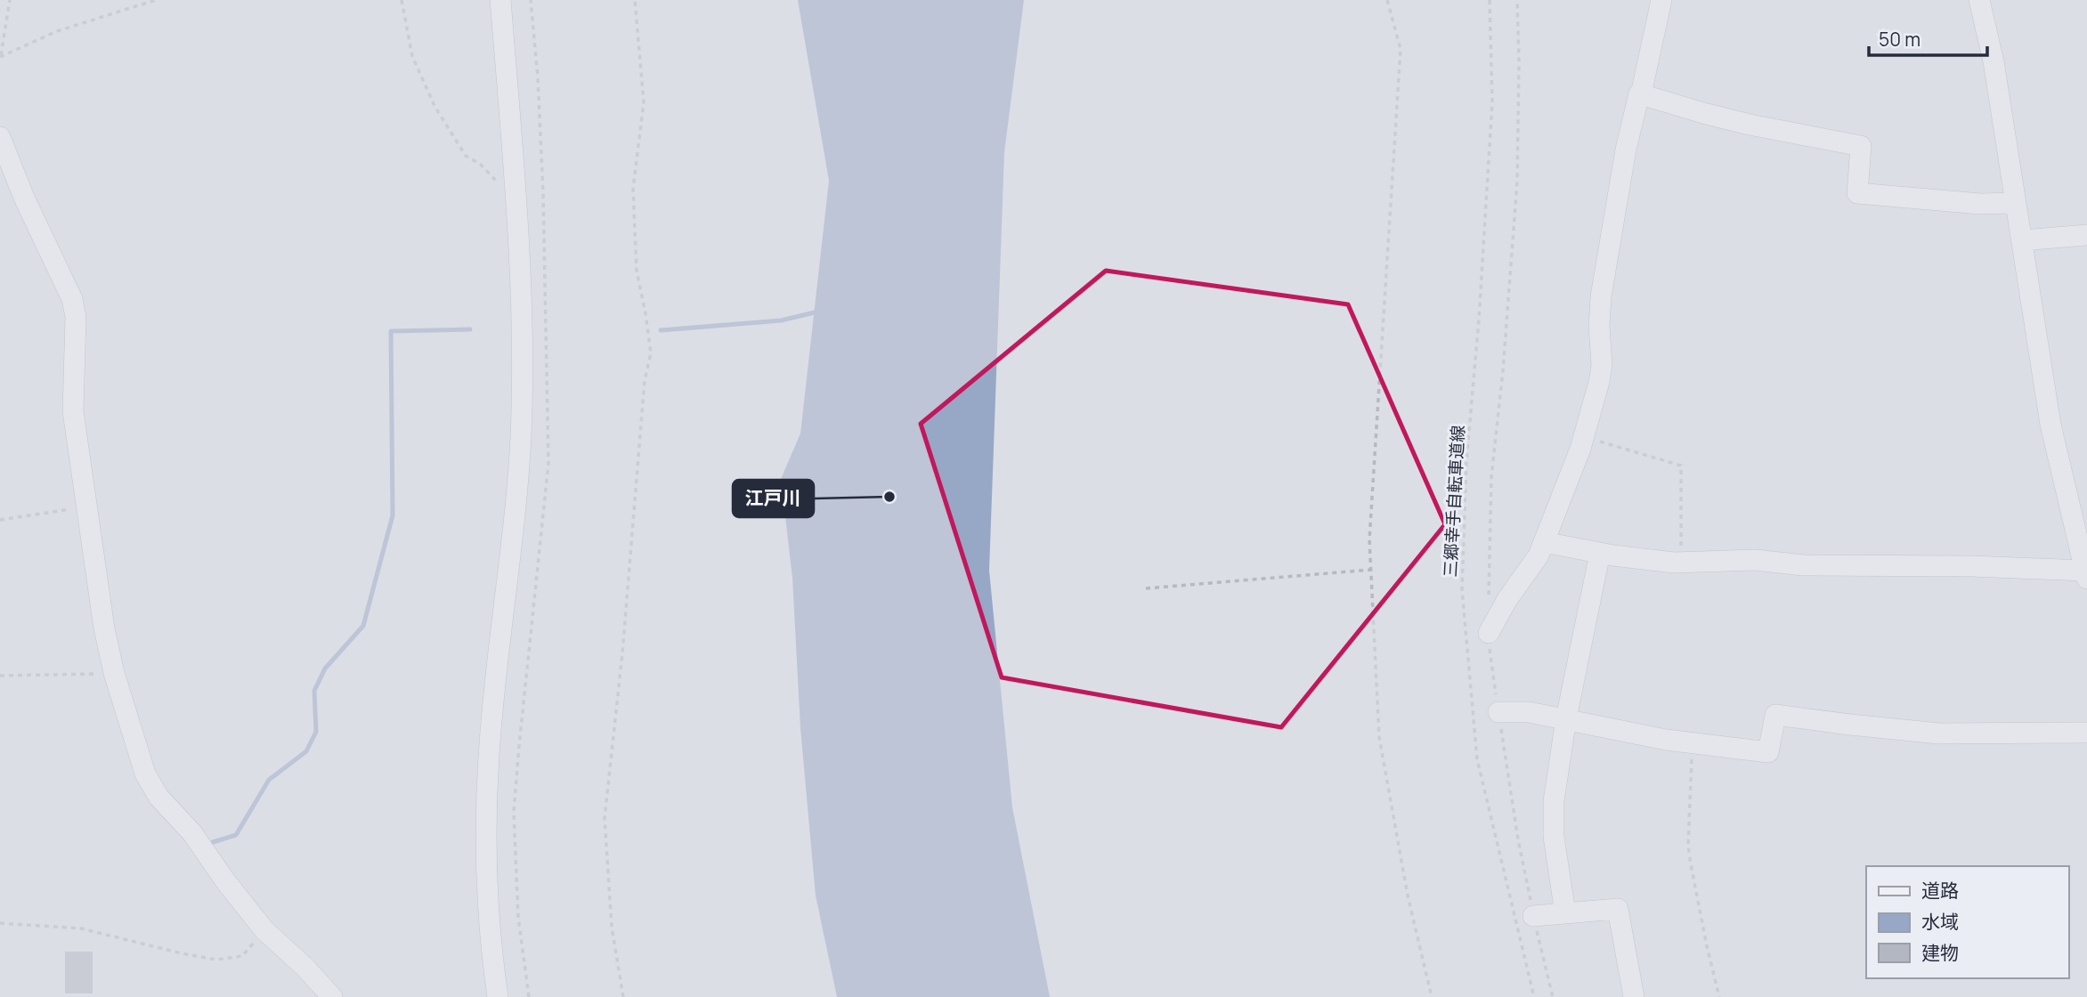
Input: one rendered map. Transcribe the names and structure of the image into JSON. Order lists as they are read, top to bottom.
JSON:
{
  "streets": {
    "path": ["三郷幸手自転車道線"]
  },
  "places": ["江戸川"],
  "legend": ["道路", "水域", "建物"],
  "scale_bar": "50 m"
}
